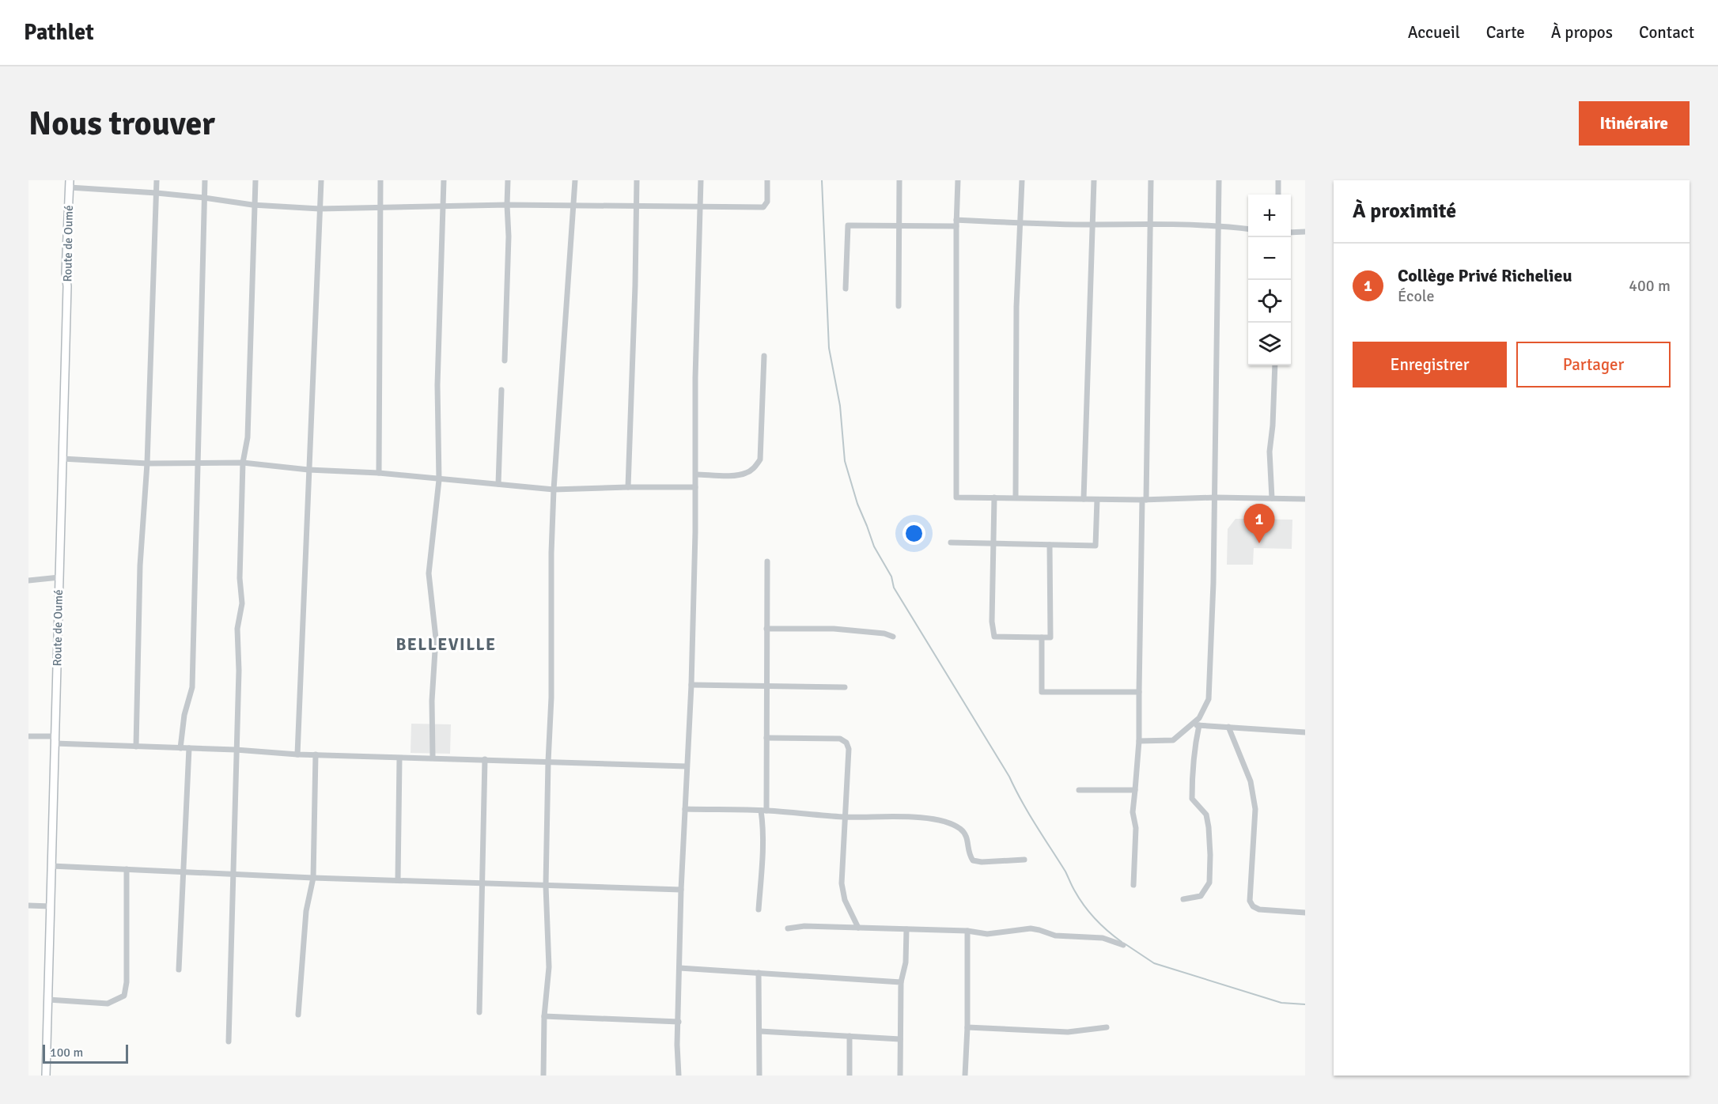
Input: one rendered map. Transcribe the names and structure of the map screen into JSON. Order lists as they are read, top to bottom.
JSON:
{
  "streets": {
    "street": ["Route de Oumé"]
  },
  "districts": ["BELLEVILLE"],
  "scale_bar": "100 m",
  "page": {
    "header": "Pathlet",
    "nav": [
      "Accueil",
      "Carte",
      "À propos",
      "Contact"
    ],
    "buttons": [
      "Itinéraire",
      ["Enregistrer", "Partager"]
    ],
    "title": "Nous trouver",
    "heading": "À proximité",
    "map_buttons": ["+", "−"],
    "list": [
      {
        "mark": "1",
        "name": "Collège Privé Richelieu",
        "note": "École",
        "value": "400 m"
      }
    ],
    "pins": "1",
    "scale": "100 m"
  }
}
